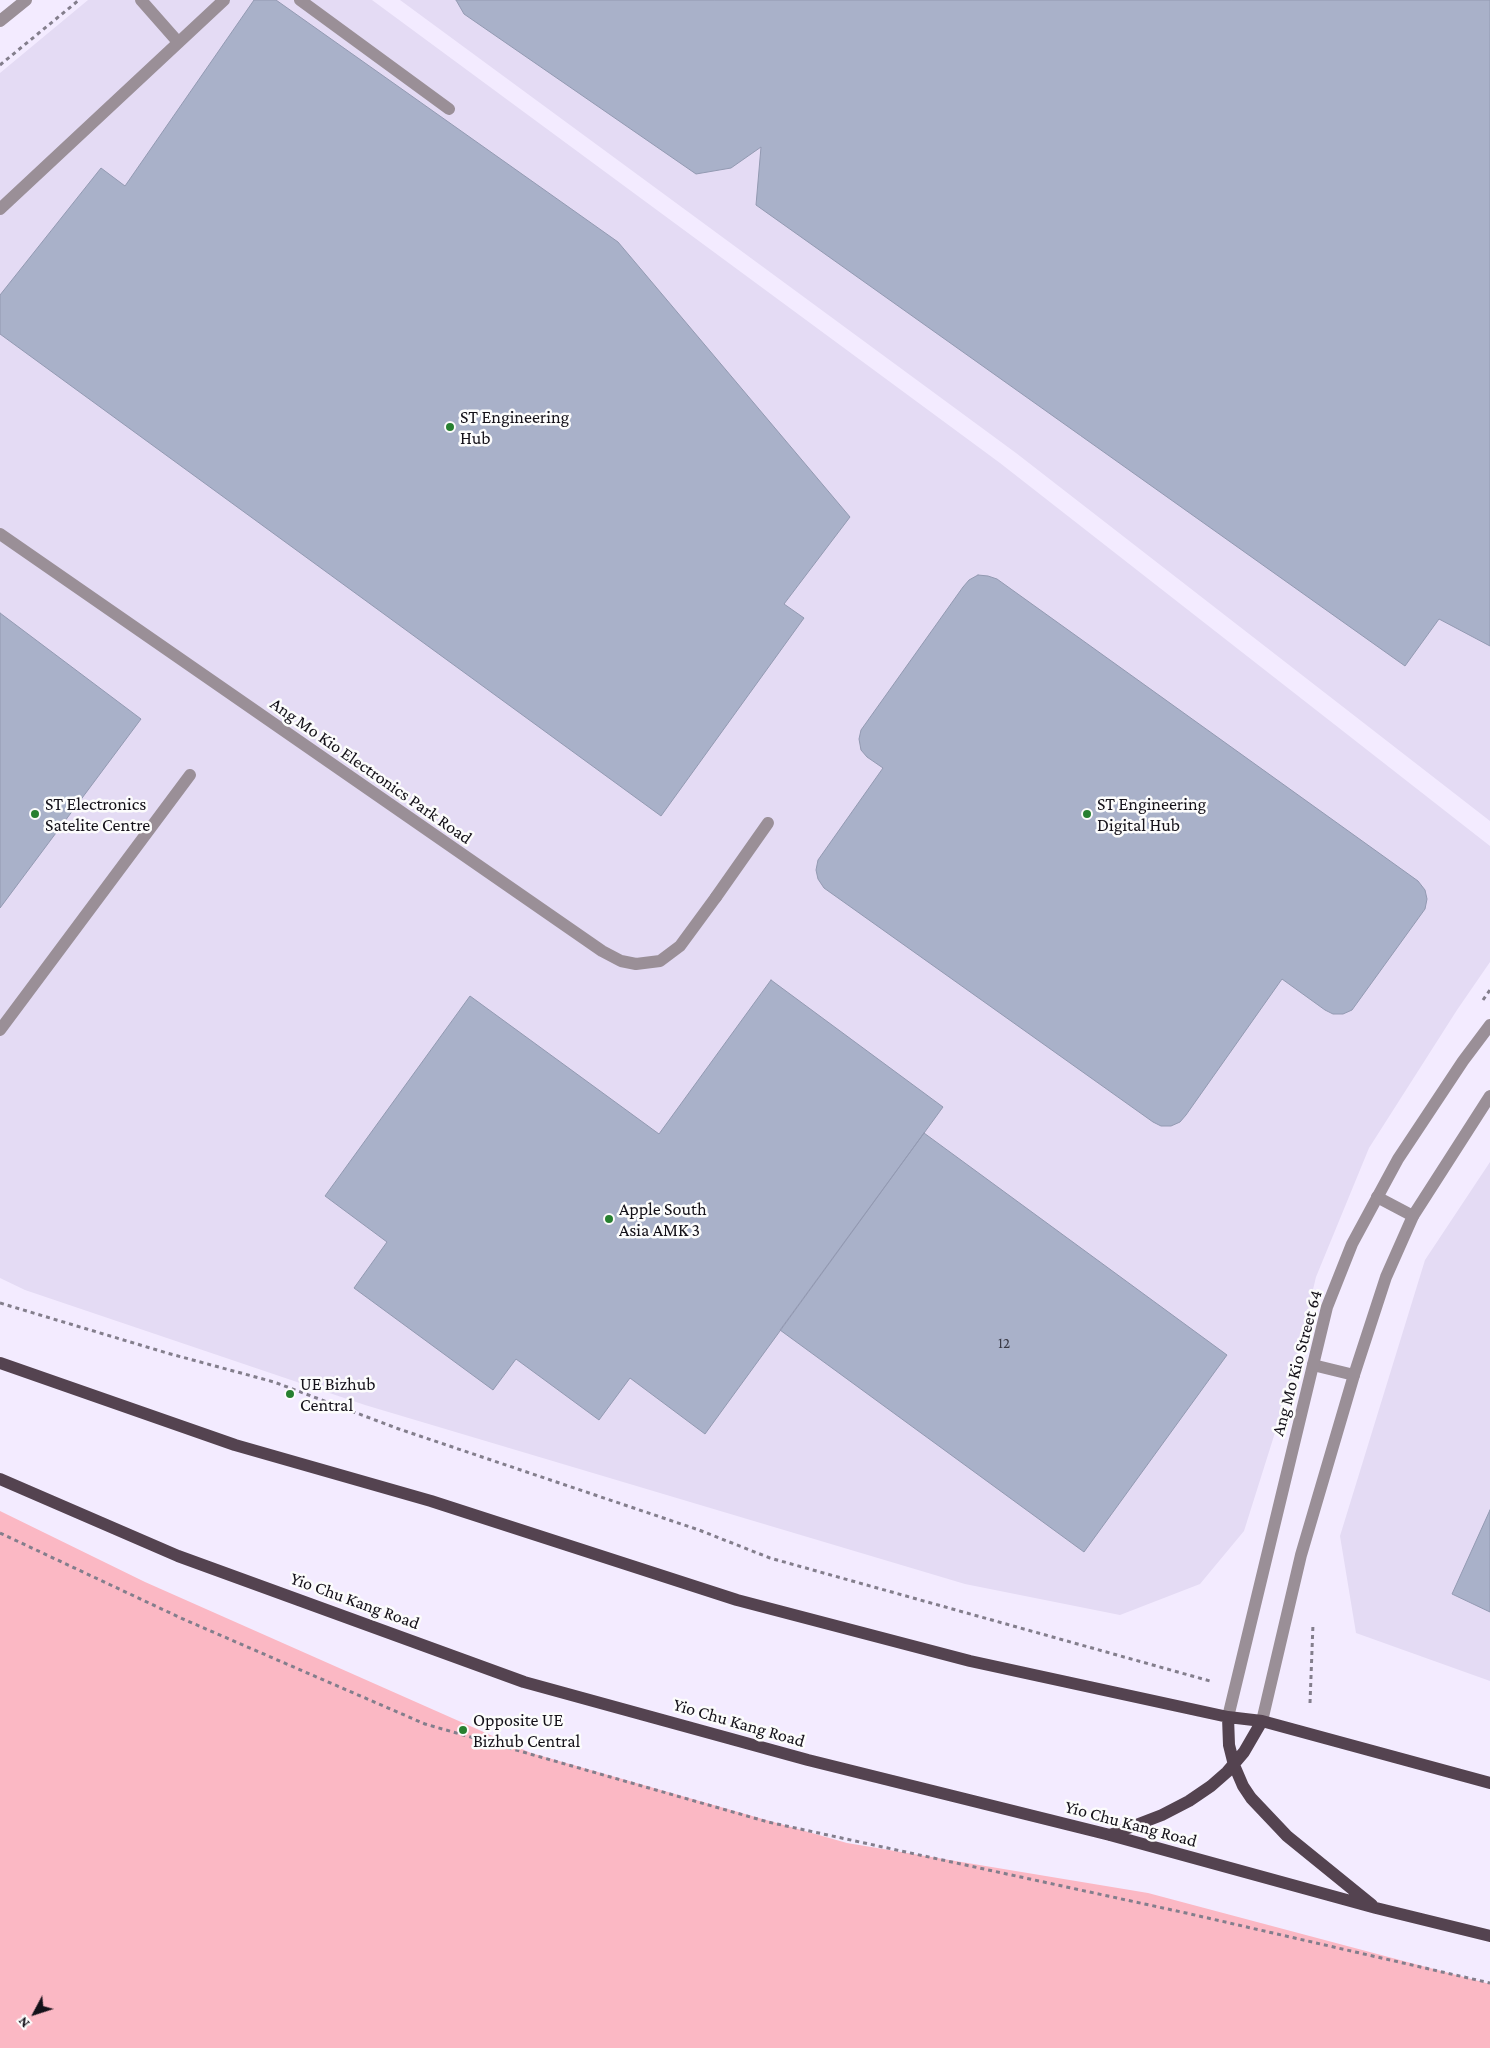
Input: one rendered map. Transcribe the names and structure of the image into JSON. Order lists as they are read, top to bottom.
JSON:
{
  "streets": {
    "main road": ["Yio Chu Kang Road"],
    "street": ["Ang Mo Kio Electronics Park Road", "Ang Mo Kio Street 64"]
  },
  "places": [
    "ST Engineering Hub",
    "ST Electronics Satelite Centre",
    "ST Engineering Digital Hub",
    "Apple South Asia AMK 3",
    "UE Bizhub Central",
    "Opposite UE Bizhub Central"
  ],
  "house_numbers": ["12"],
  "north": "bottom left"
}
